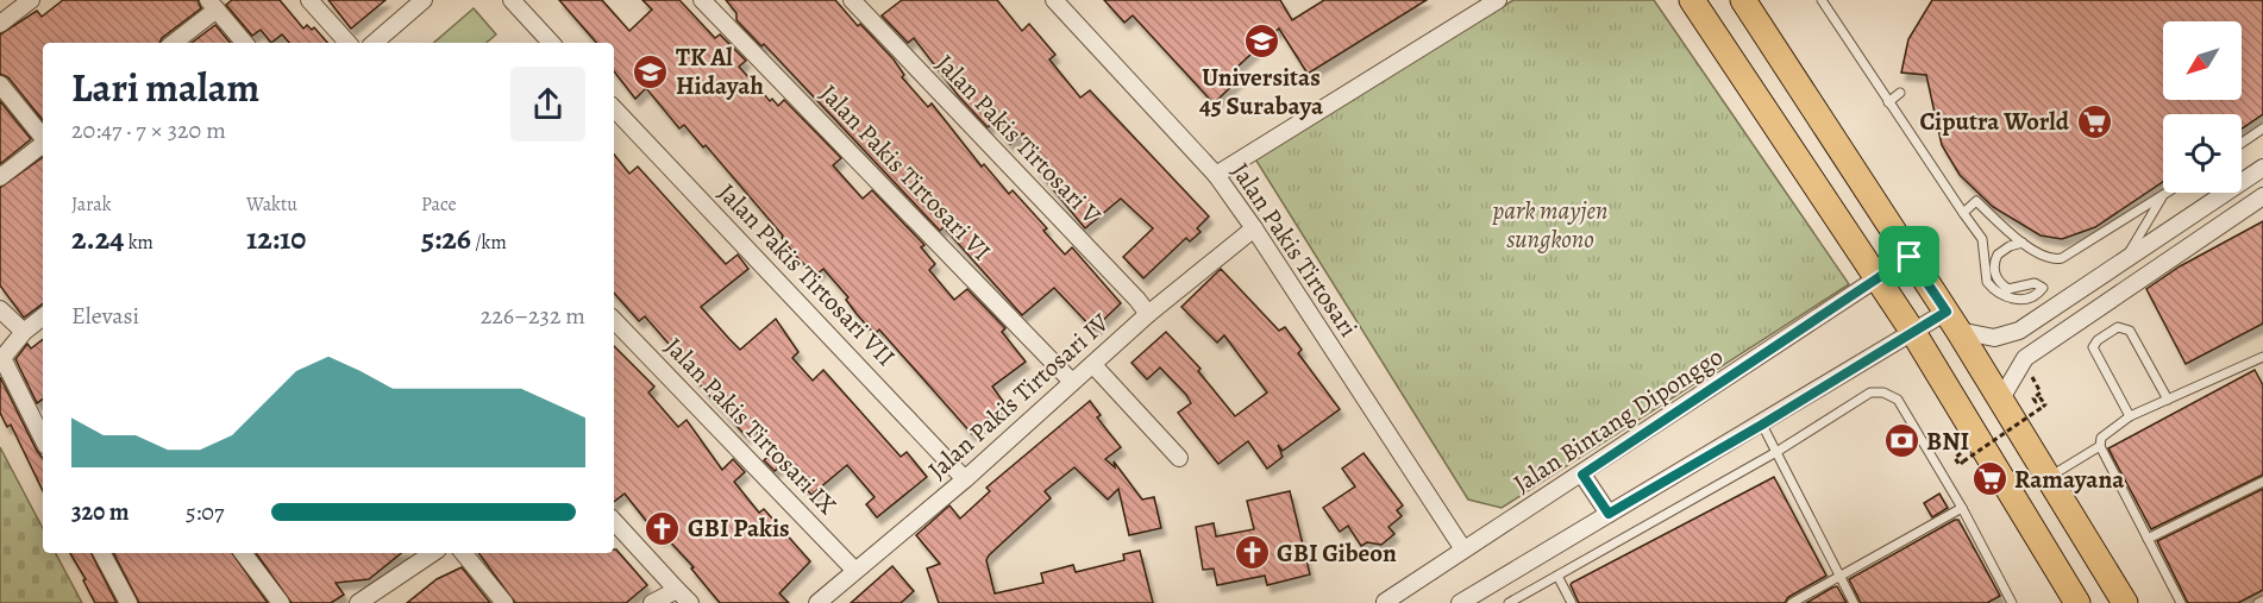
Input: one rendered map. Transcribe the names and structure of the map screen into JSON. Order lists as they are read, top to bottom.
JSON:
{
  "streets": {
    "street": [
      "Jalan Pakis Tirtosari V",
      "Jalan Pakis Tirtosari VI",
      "Jalan Pakis Tirtosari",
      "Jalan Pakis Tirtosari VII",
      "Jalan Pakis Tirtosari IV",
      "Jalan Bintang Diponggo",
      "Jalan Pakis Tirtosari IX"
    ]
  },
  "crossings": [
    ["Jalan Pakis Tirtosari V", "Jalan Pakis Tirtosari IV"],
    ["Jalan Pakis Tirtosari VI", "Jalan Pakis Tirtosari IV"],
    ["Jalan Pakis Tirtosari", "Jalan Pakis Tirtosari IV"],
    ["Jalan Pakis Tirtosari", "Jalan Bintang Diponggo"],
    ["Jalan Pakis Tirtosari VII", "Jalan Pakis Tirtosari IV"],
    ["Jalan Pakis Tirtosari IV", "Jalan Pakis Tirtosari IX"]
  ],
  "parks": ["park mayjen sungkono"],
  "places": {
    "school or university": ["Universitas 45 Surabaya", "TK Al Hidayah"],
    "supermarket": ["Ciputra World", "Ramayana"],
    "bank": ["BNI"],
    "church": ["GBI Pakis", "GBI Gibeon"]
  },
  "north": "bottom left",
  "page": {
    "heading": ["Lari malam", "20:47 · 7 × 320 m"],
    "stats": [
      ["Jarak", "2.24 km"],
      ["Waktu", "12:10"],
      ["Pace", "5:26 /km"]
    ],
    "chart": ["Elevasi", "226–232 m"],
    "list": [
      {
        "name": "320 m",
        "note": "5:07"
      }
    ]
  }
}
